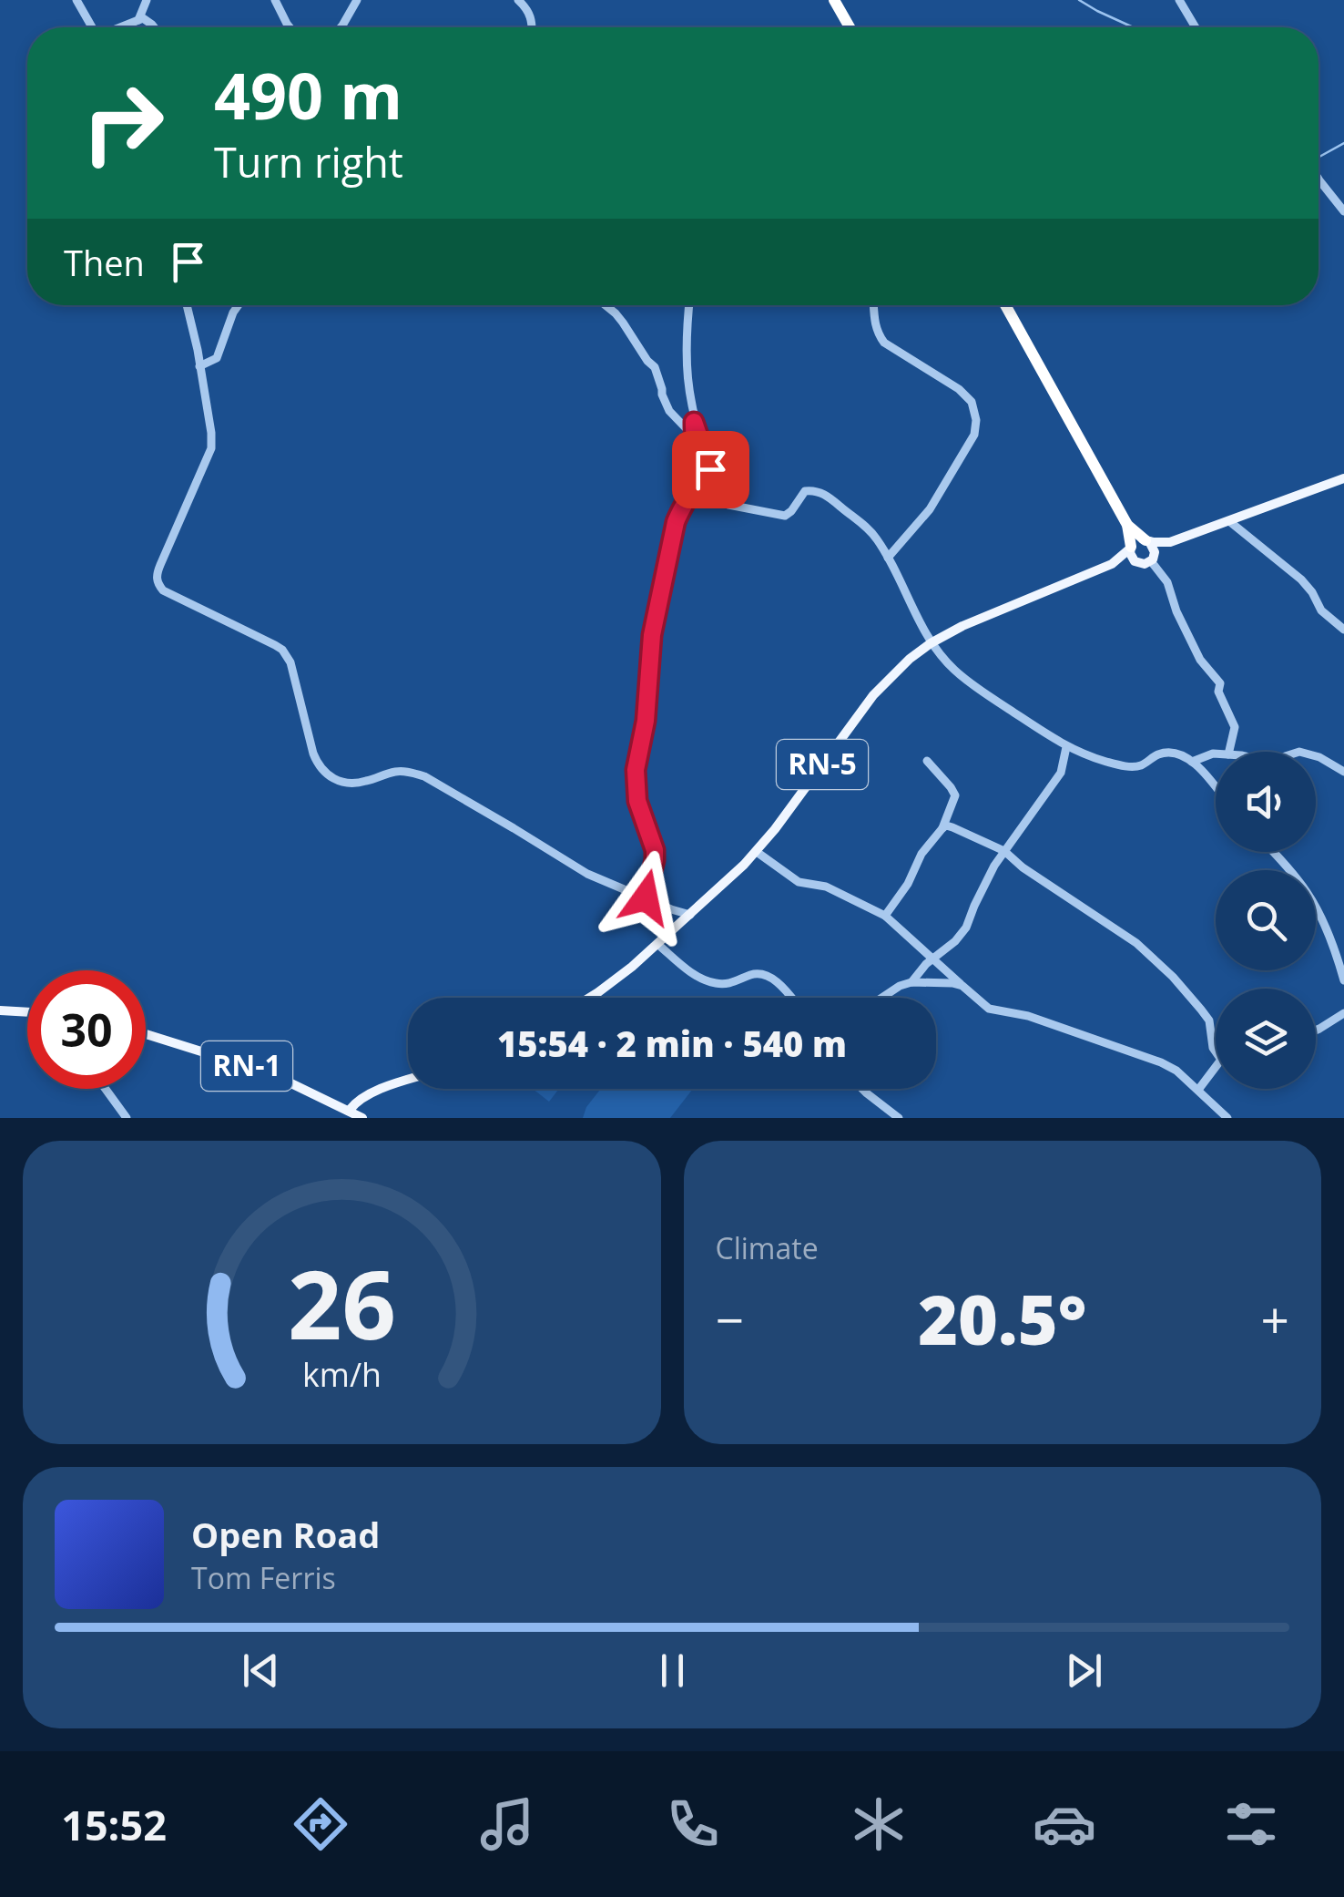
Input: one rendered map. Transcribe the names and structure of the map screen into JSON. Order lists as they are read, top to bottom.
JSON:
{
  "streets": {
    "main road": ["RN-5", "RN-1"]
  },
  "page": {
    "turn": ["490 m", "Turn right"],
    "then": "Then",
    "limit": "30",
    "trip": "15:54 · 2 min · 540 m",
    "tile": "Climate",
    "heat": ["−", "20.5°", "+"],
    "song": ["Open Road", "Tom Ferris"],
    "tabs": "15:52",
    "gauge": ["26", "km/h"]
  }
}
